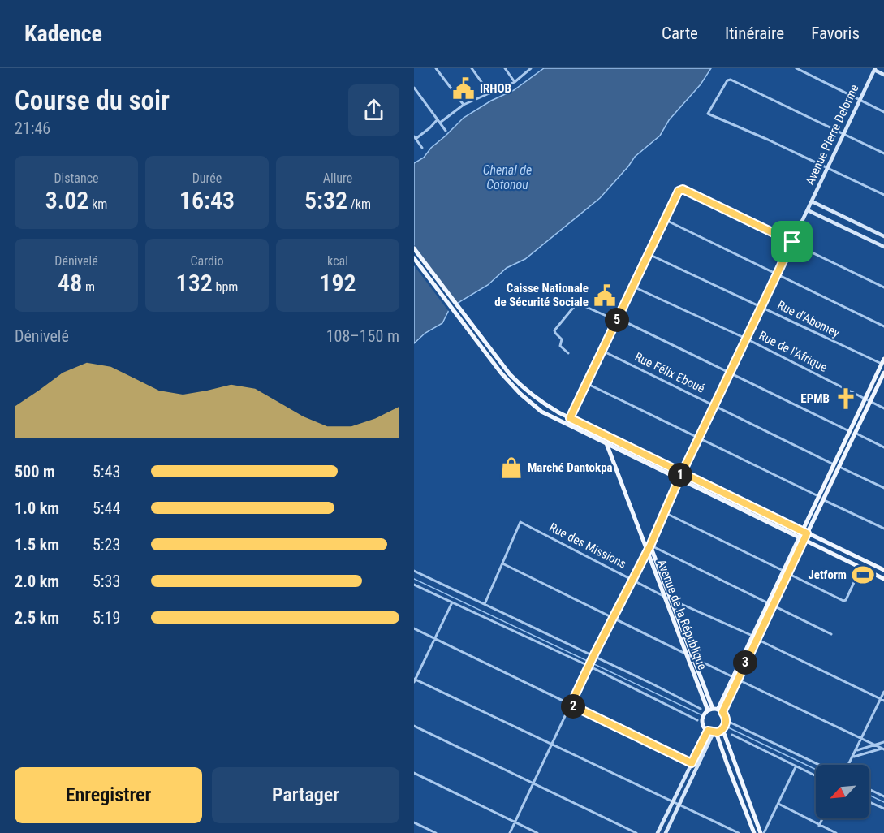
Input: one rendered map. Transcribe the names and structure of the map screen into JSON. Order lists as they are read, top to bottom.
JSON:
{
  "streets": {
    "main road": ["Avenue Pierre Delorme", "Avenue de la République"],
    "street": [
      "Rue d'Abomey",
      "Rue de l'Afrique",
      "Rue Félix Eboué",
      "Rue des Missions"
    ]
  },
  "crossings": [
    ["Avenue Pierre Delorme", "Rue d'Abomey"],
    ["Avenue Pierre Delorme", "Rue de l'Afrique"],
    ["Avenue Pierre Delorme", "Rue Félix Eboué"],
    ["Rue des Missions", "Avenue de la République"]
  ],
  "water": ["Chenal de Cotonou"],
  "places": {
    "public building": ["IRHOB", "Caisse Nationale de Sécurité Sociale"],
    "church": ["EPMB"],
    "shop": ["Marché Dantokpa"],
    "sports": ["Jetform"]
  },
  "north": "bottom left",
  "page": {
    "header": "Kadence",
    "nav": ["Carte", "Itinéraire", "Favoris"],
    "heading": ["Course du soir", "21:46"],
    "stats": [
      ["Distance", "3.02 km"],
      ["Durée", "16:43"],
      ["Allure", "5:32 /km"],
      ["Dénivelé", "48 m"],
      ["Cardio", "132 bpm"],
      ["kcal", "192"]
    ],
    "pins": [
      "5",
      "1",
      "3",
      "2"
    ],
    "chart": ["Dénivelé", "108–150 m"],
    "list": [
      {
        "name": "500 m",
        "note": "5:43"
      },
      {
        "name": "1.0 km",
        "note": "5:44"
      },
      {
        "name": "1.5 km",
        "note": "5:23"
      },
      {
        "name": "2.0 km",
        "note": "5:33"
      },
      {
        "name": "2.5 km",
        "note": "5:19"
      }
    ],
    "buttons": ["Enregistrer", "Partager"]
  }
}
